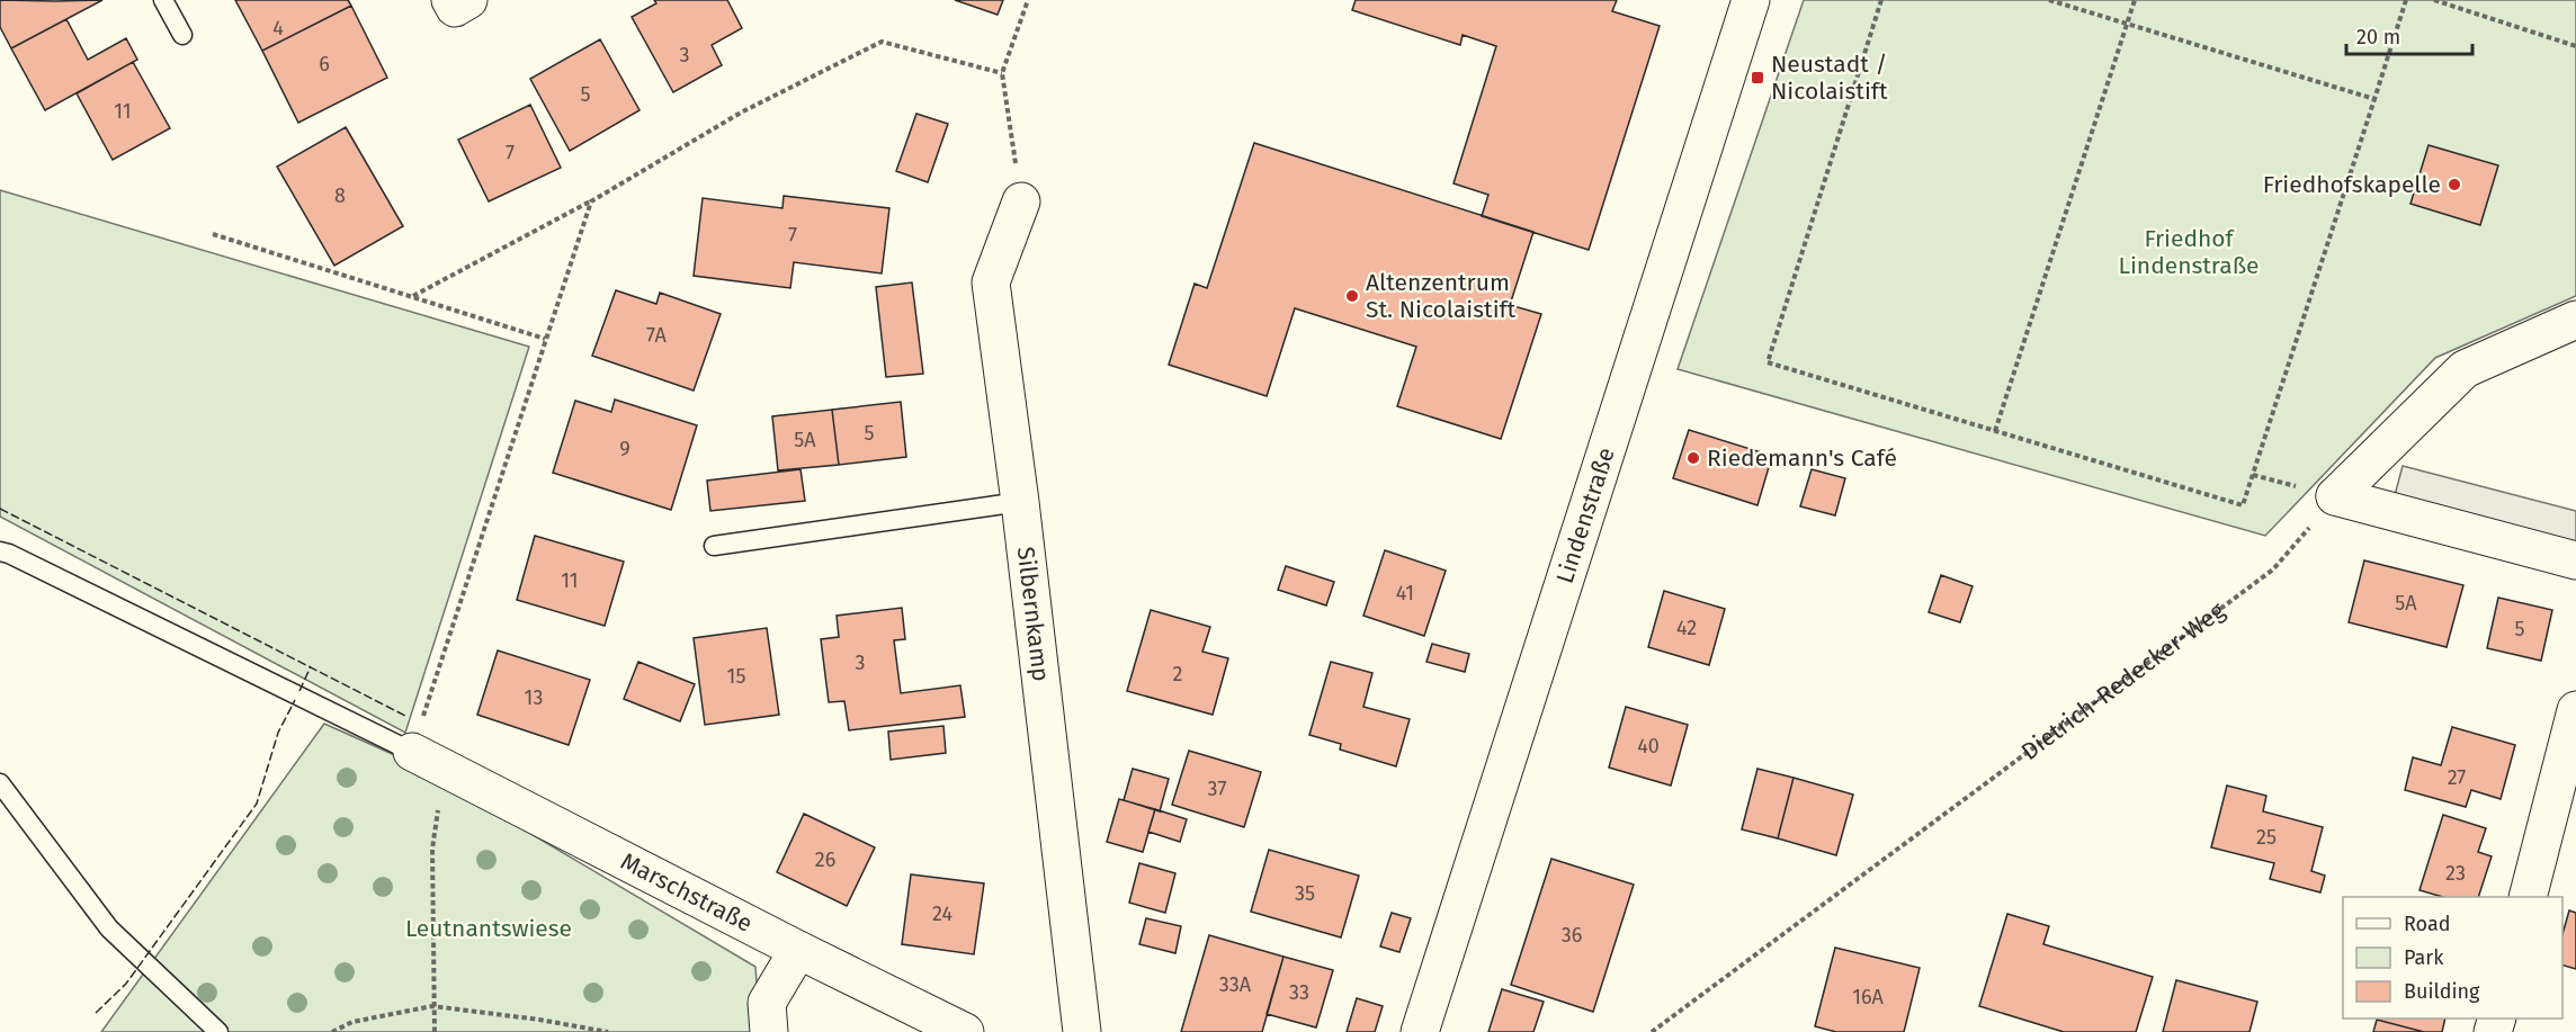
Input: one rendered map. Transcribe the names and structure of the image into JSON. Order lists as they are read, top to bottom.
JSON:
{
  "streets": {
    "street": ["Lindenstraße", "Silbernkamp", "Marschstraße"],
    "path": ["Dietrich-Redecker-Weg"]
  },
  "parks": ["Friedhof Lindenstraße", "Leutnantswiese"],
  "places": {
    "transit": ["Neustadt / Nicolaistift"],
    "other": ["Friedhofskapelle", "Altenzentrum St. Nicolaistift", "Riedemann's Café"]
  },
  "house_numbers": [
    "4",
    "3",
    "6",
    "5",
    "11",
    "7",
    "8",
    "7",
    "7A",
    "5",
    "5A",
    "9",
    "11",
    "41",
    "5A",
    "42",
    "5",
    "3",
    "2",
    "15",
    "13",
    "40",
    "27",
    "37",
    "25",
    "26",
    "23",
    "35",
    "24",
    "36",
    "33A",
    "33",
    "16A"
  ],
  "legend": ["Road", "Park", "Building"],
  "scale_bar": "20 m"
}
